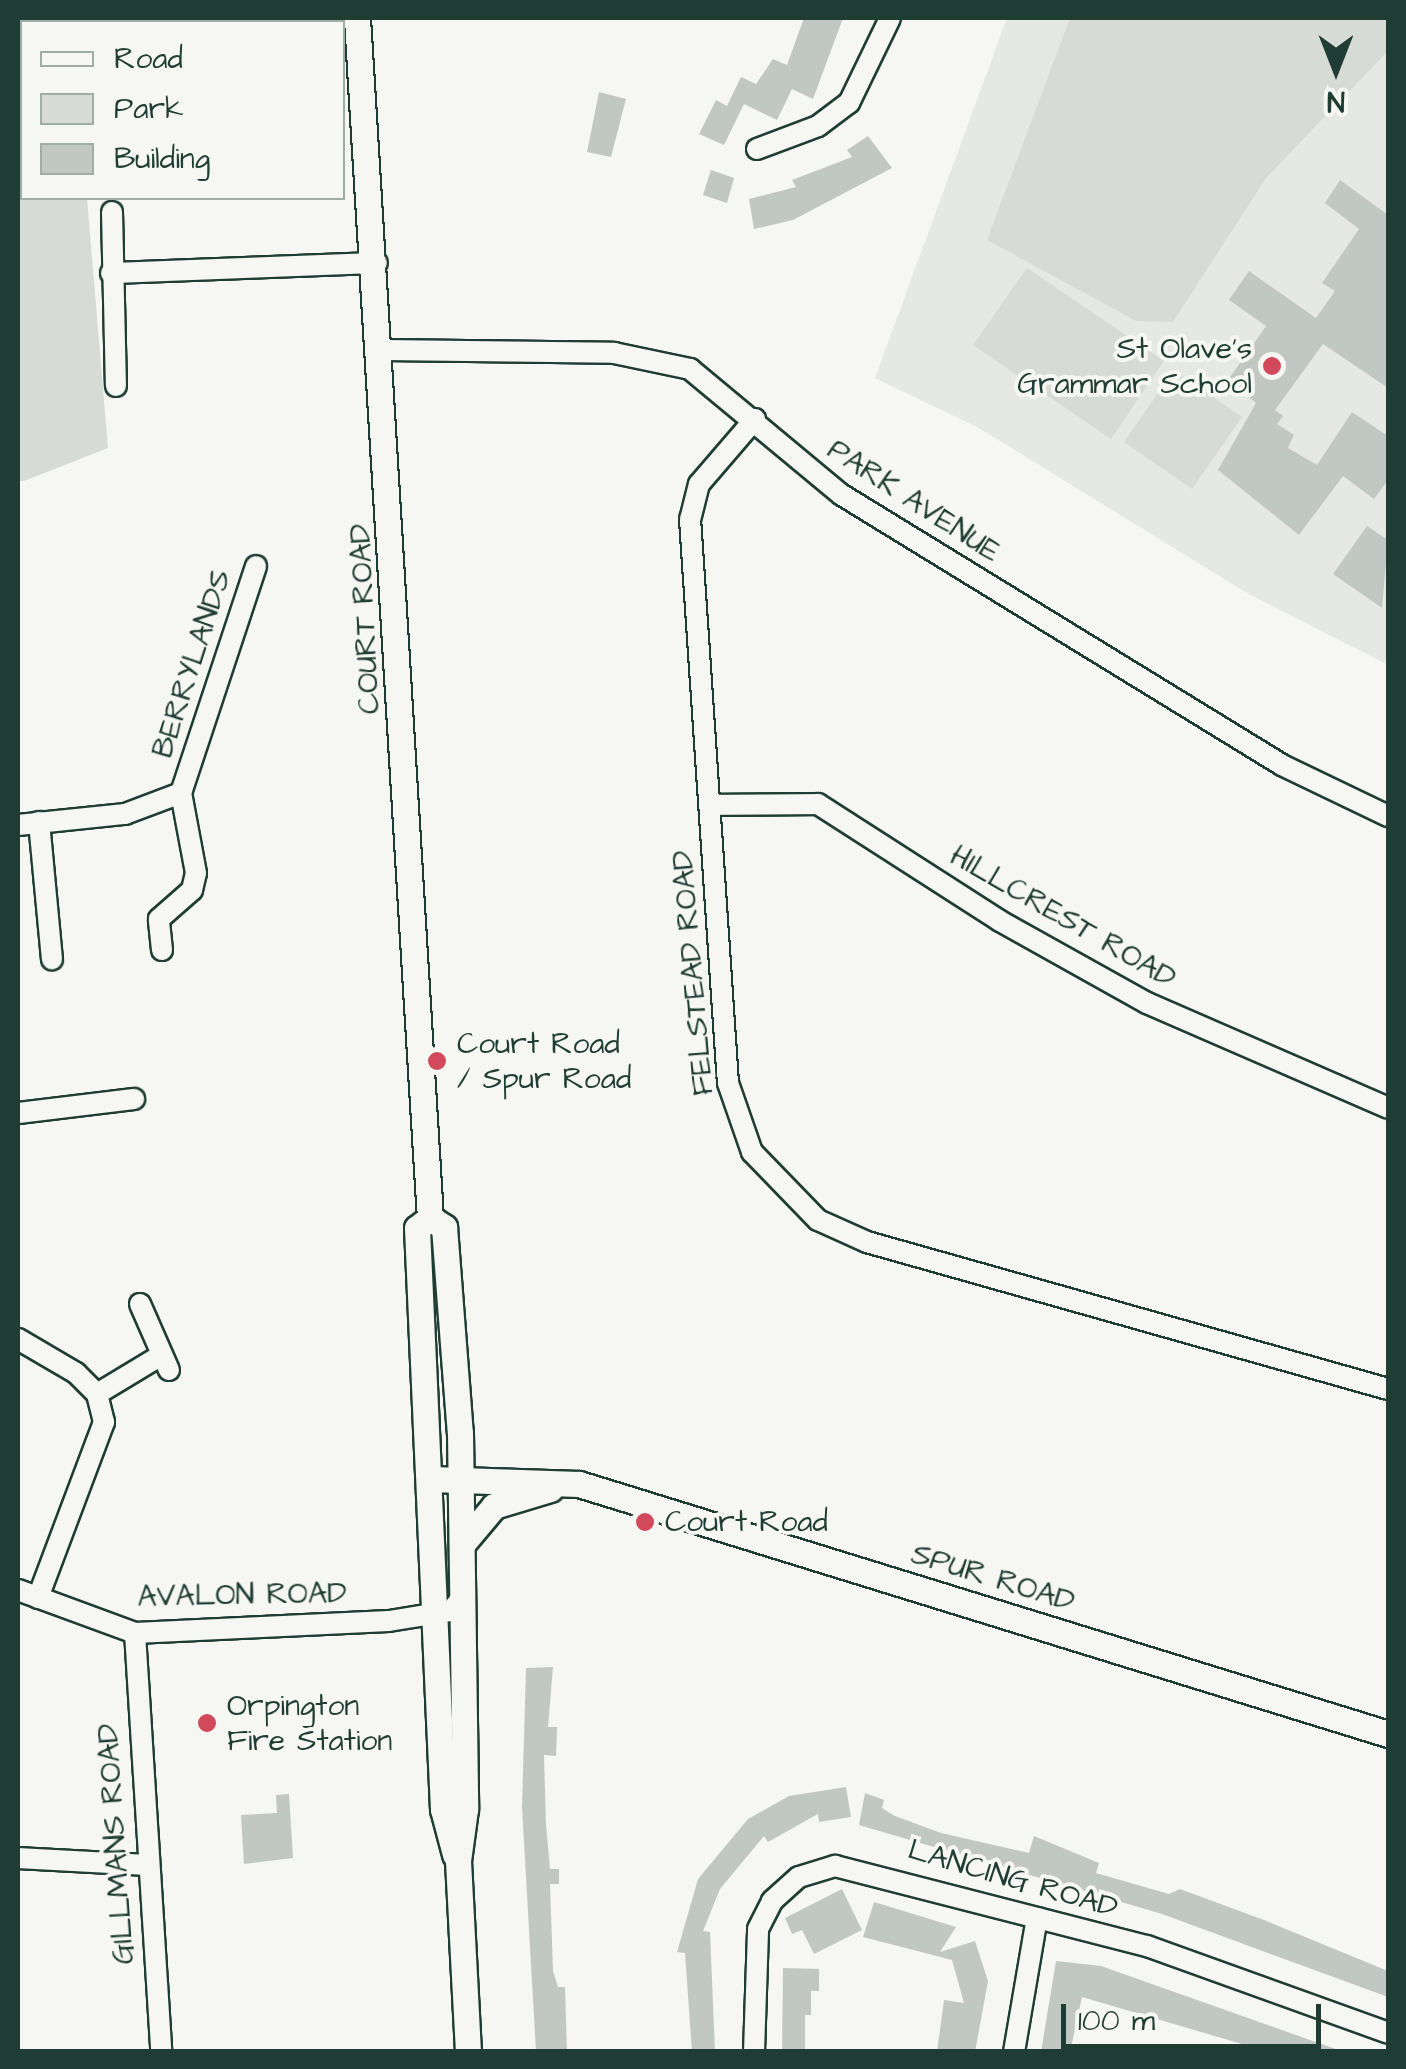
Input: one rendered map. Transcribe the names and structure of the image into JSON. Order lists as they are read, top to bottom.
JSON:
{
  "streets": {
    "main road": ["COURT ROAD", "SPUR ROAD"],
    "street": [
      "PARK AVENUE",
      "BERRYLANDS",
      "HILLCREST ROAD",
      "FELSTEAD ROAD",
      "AVALON ROAD",
      "GILLMANS ROAD",
      "LANCING ROAD"
    ]
  },
  "crossings": [
    ["PARK AVENUE", "COURT ROAD"],
    ["PARK AVENUE", "FELSTEAD ROAD"],
    ["COURT ROAD", "SPUR ROAD"],
    ["COURT ROAD", "AVALON ROAD"],
    ["HILLCREST ROAD", "FELSTEAD ROAD"],
    ["AVALON ROAD", "GILLMANS ROAD"]
  ],
  "places": [
    "St Olave's Grammar School",
    "Court Road / Spur Road",
    "Court Road",
    "Orpington Fire Station"
  ],
  "legend": ["Road", "Park", "Building"],
  "scale_bar": "100 m",
  "north": "bottom"
}
